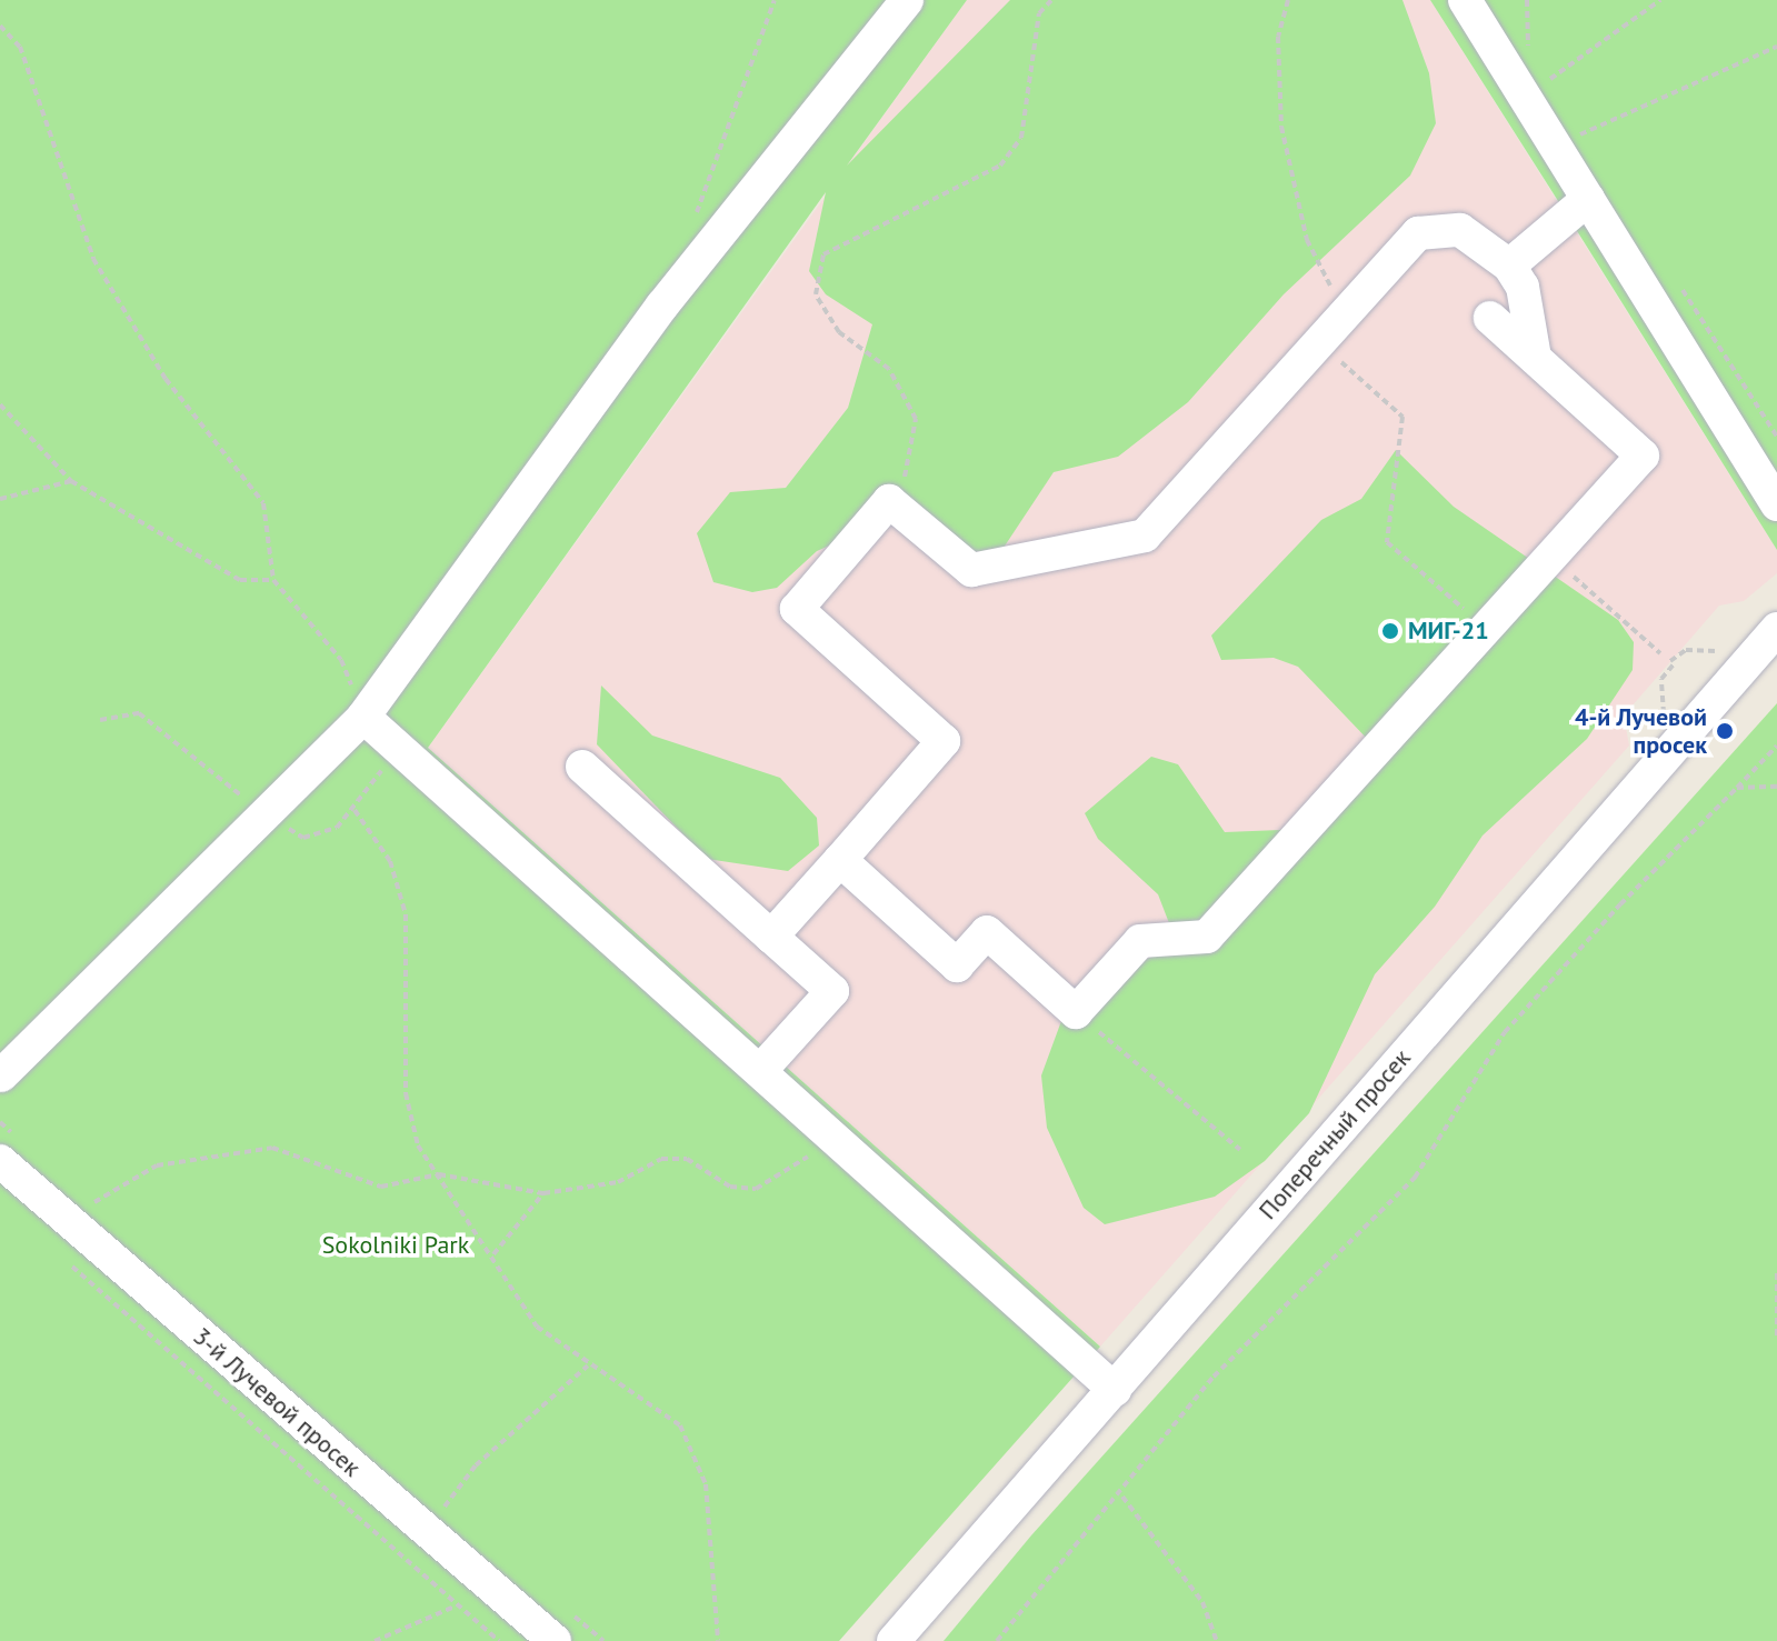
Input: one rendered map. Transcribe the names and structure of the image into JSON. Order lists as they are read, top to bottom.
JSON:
{
  "streets": {
    "street": ["Поперечный просек", "3-й Лучевой просек"]
  },
  "parks": ["Sokolniki Park"],
  "places": ["МИГ-21", "4-й Лучевой просек"]
}
